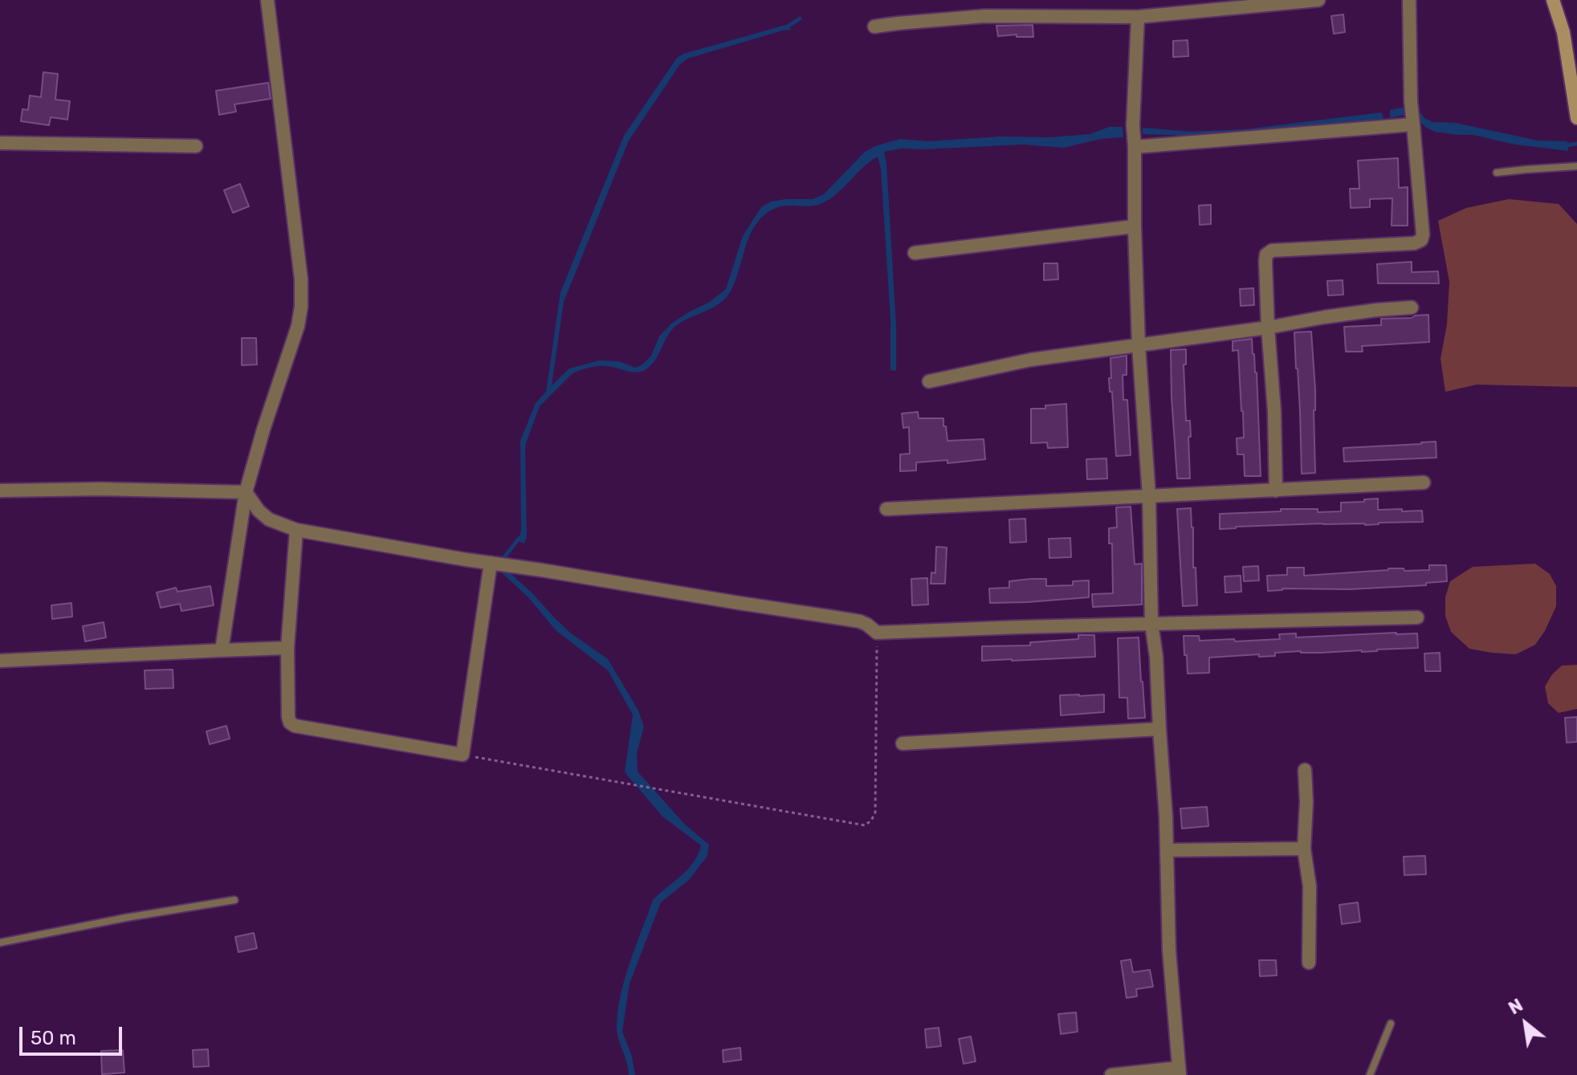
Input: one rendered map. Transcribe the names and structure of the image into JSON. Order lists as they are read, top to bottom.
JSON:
{
  "scale_bar": "50 m",
  "north": "top left"
}
